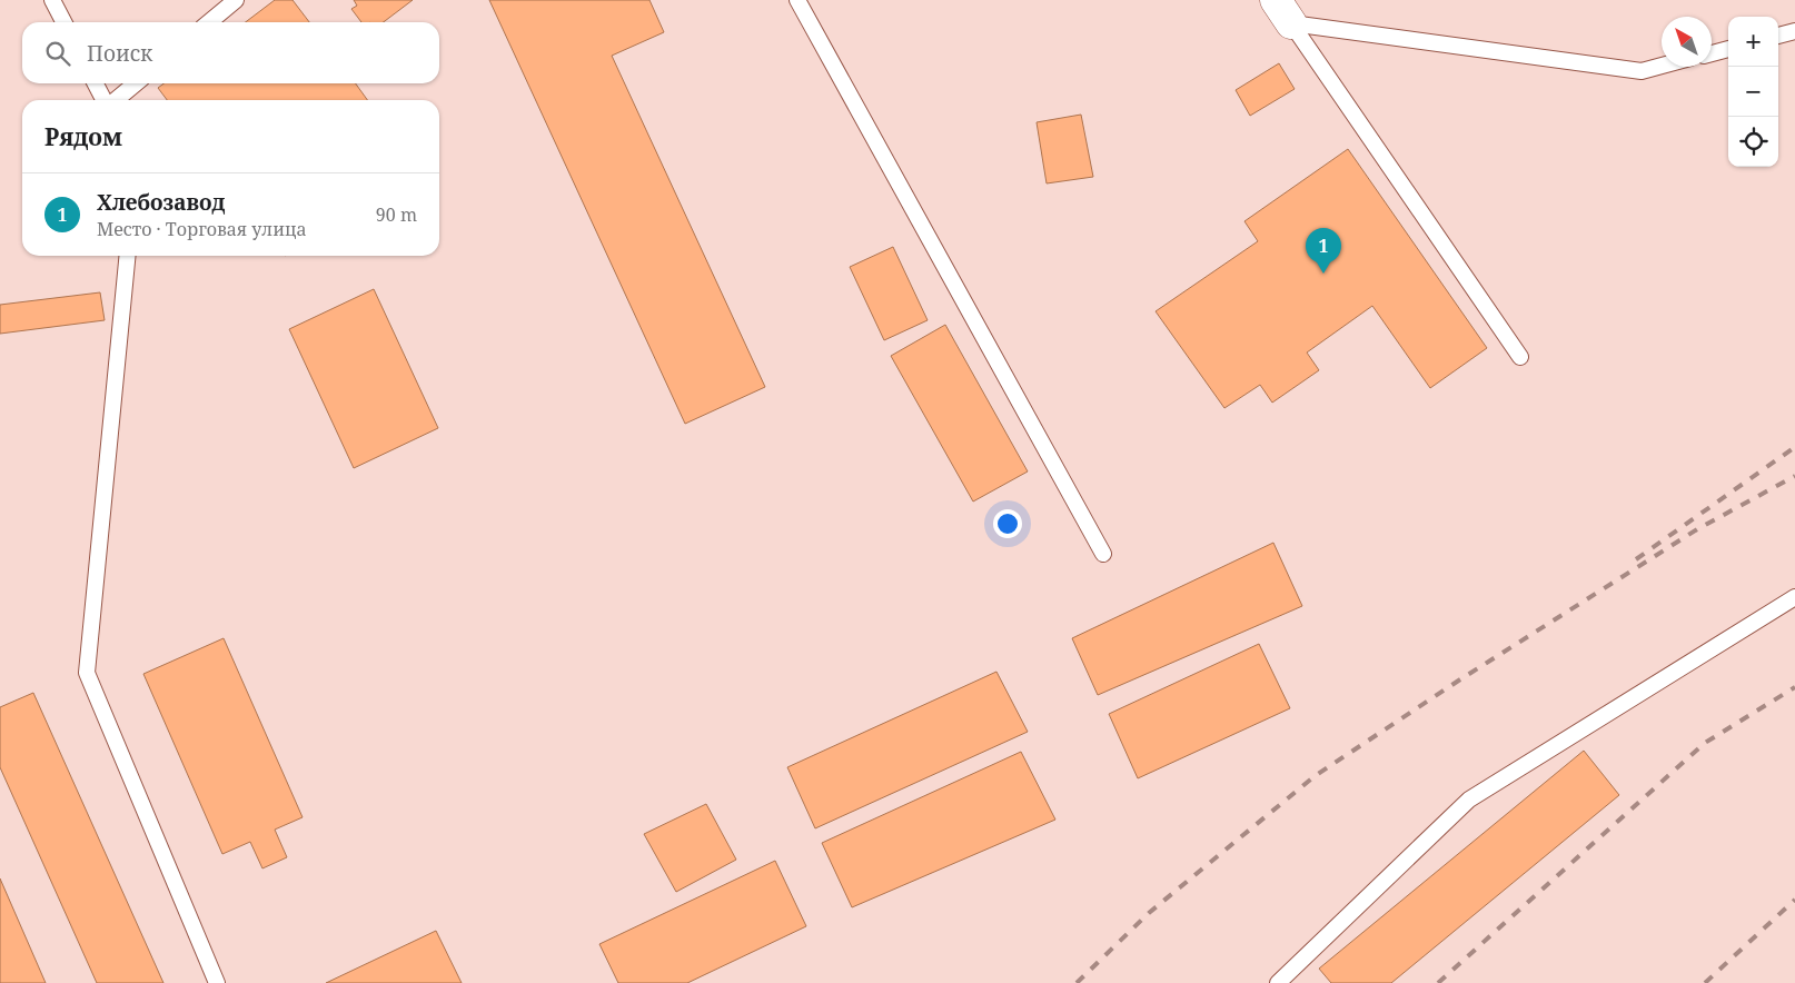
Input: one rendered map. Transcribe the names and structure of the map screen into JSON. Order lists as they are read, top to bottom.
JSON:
{
  "north": "top left",
  "page": {
    "map_buttons": ["+", "−"],
    "search": "Поиск",
    "heading": "Рядом",
    "list": [
      {
        "mark": "1",
        "name": "Хлебозавод",
        "note": "Место · Торговая улица",
        "value": "90 m"
      }
    ],
    "pins": "1"
  }
}
